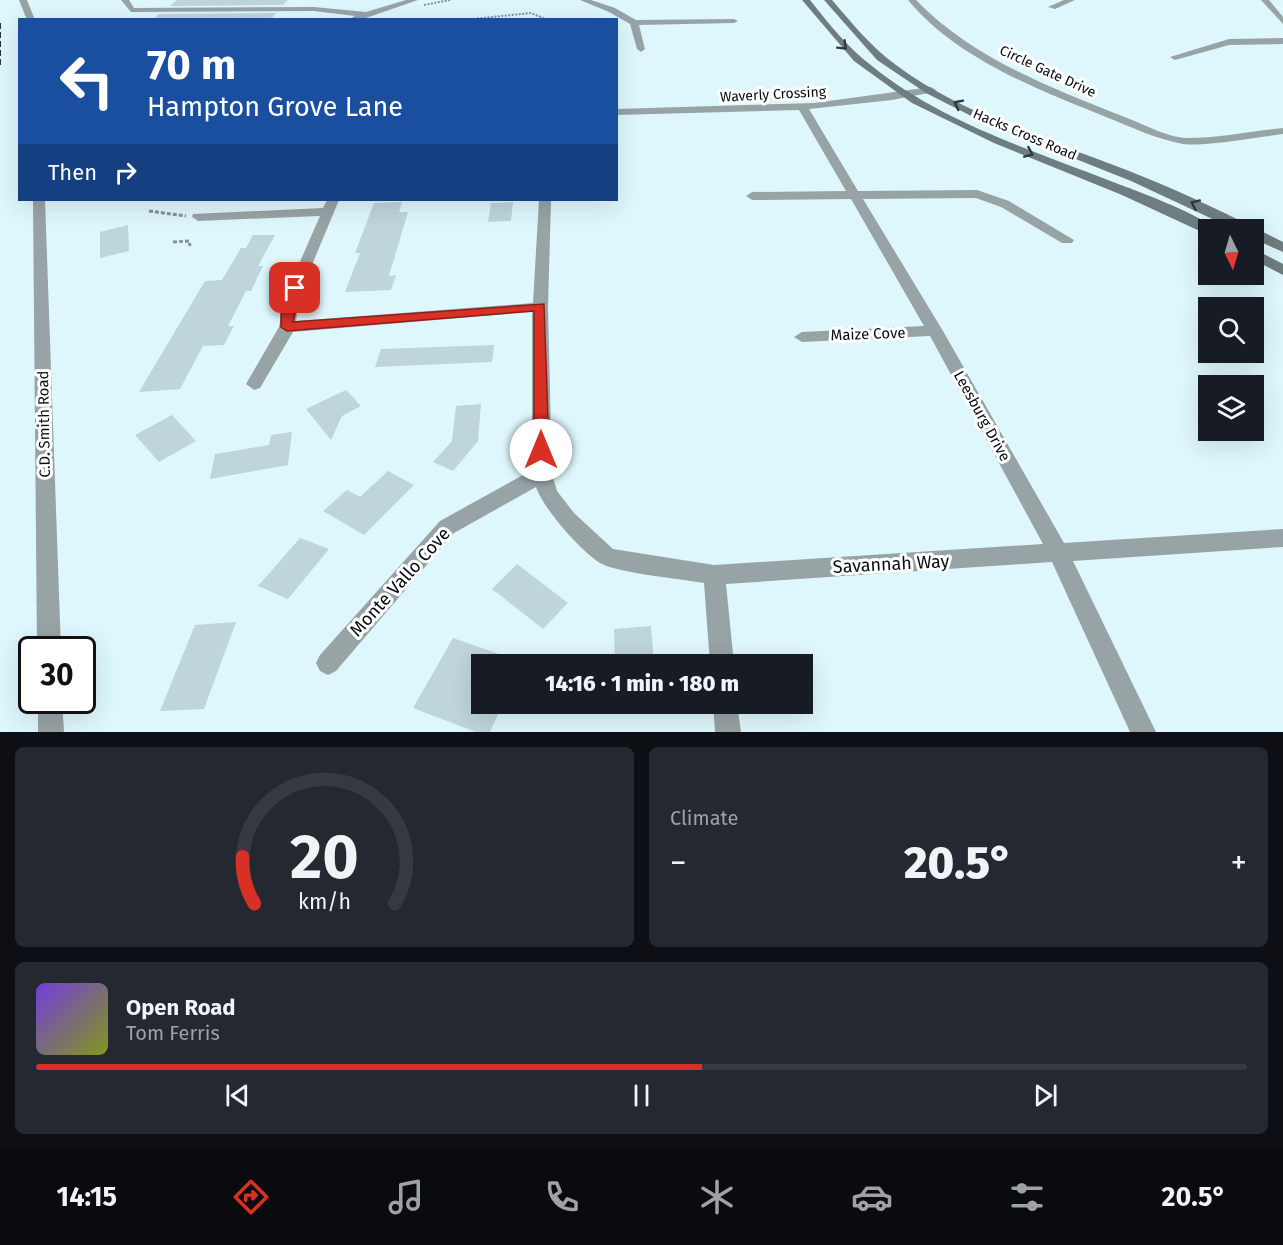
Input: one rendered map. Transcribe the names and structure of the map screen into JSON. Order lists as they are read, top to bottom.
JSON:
{
  "streets": {
    "main road": ["Hacks Cross Road"],
    "street": [
      "Circle Gate Drive",
      "Waverly Crossing",
      "Maize Cove",
      "Leesburg Drive",
      "C.D. Smith Road",
      "Savannah Way",
      "Monte Vallo Cove"
    ]
  },
  "crossings": [
    ["Waverly Crossing", "Hacks Cross Road"],
    ["Waverly Crossing", "Leesburg Drive"],
    ["Maize Cove", "Leesburg Drive"],
    ["Leesburg Drive", "Savannah Way"],
    ["Savannah Way", "Monte Vallo Cove"]
  ],
  "north": "bottom",
  "page": {
    "turn": ["70 m", "Hampton Grove Lane"],
    "then": "Then",
    "limit": "30",
    "trip": "14:16 · 1 min · 180 m",
    "tile": "Climate",
    "heat": ["−", "20.5°", "+"],
    "song": ["Open Road", "Tom Ferris"],
    "tabs": ["14:15", "20.5°"],
    "gauge": ["20", "km/h"]
  }
}
